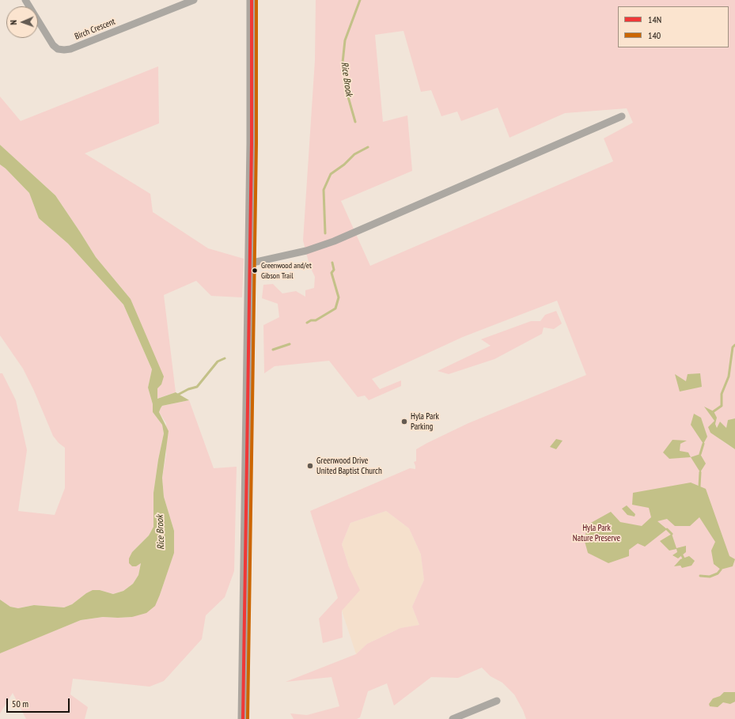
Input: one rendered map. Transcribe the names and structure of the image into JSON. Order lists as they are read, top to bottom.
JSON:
{
  "streets": {
    "street": ["Birch Crescent"]
  },
  "water": ["Rice Brook"],
  "parks": ["Hyla Park Nature Preserve"],
  "places": ["Greenwood and/et Gibson Trail", "Hyla Park Parking", "Greenwood Drive United Baptist Church"],
  "lines": ["transit line 14N", "transit line 140"],
  "legend": ["14N", "140"],
  "scale_bar": "50 m",
  "north": "left"
}
